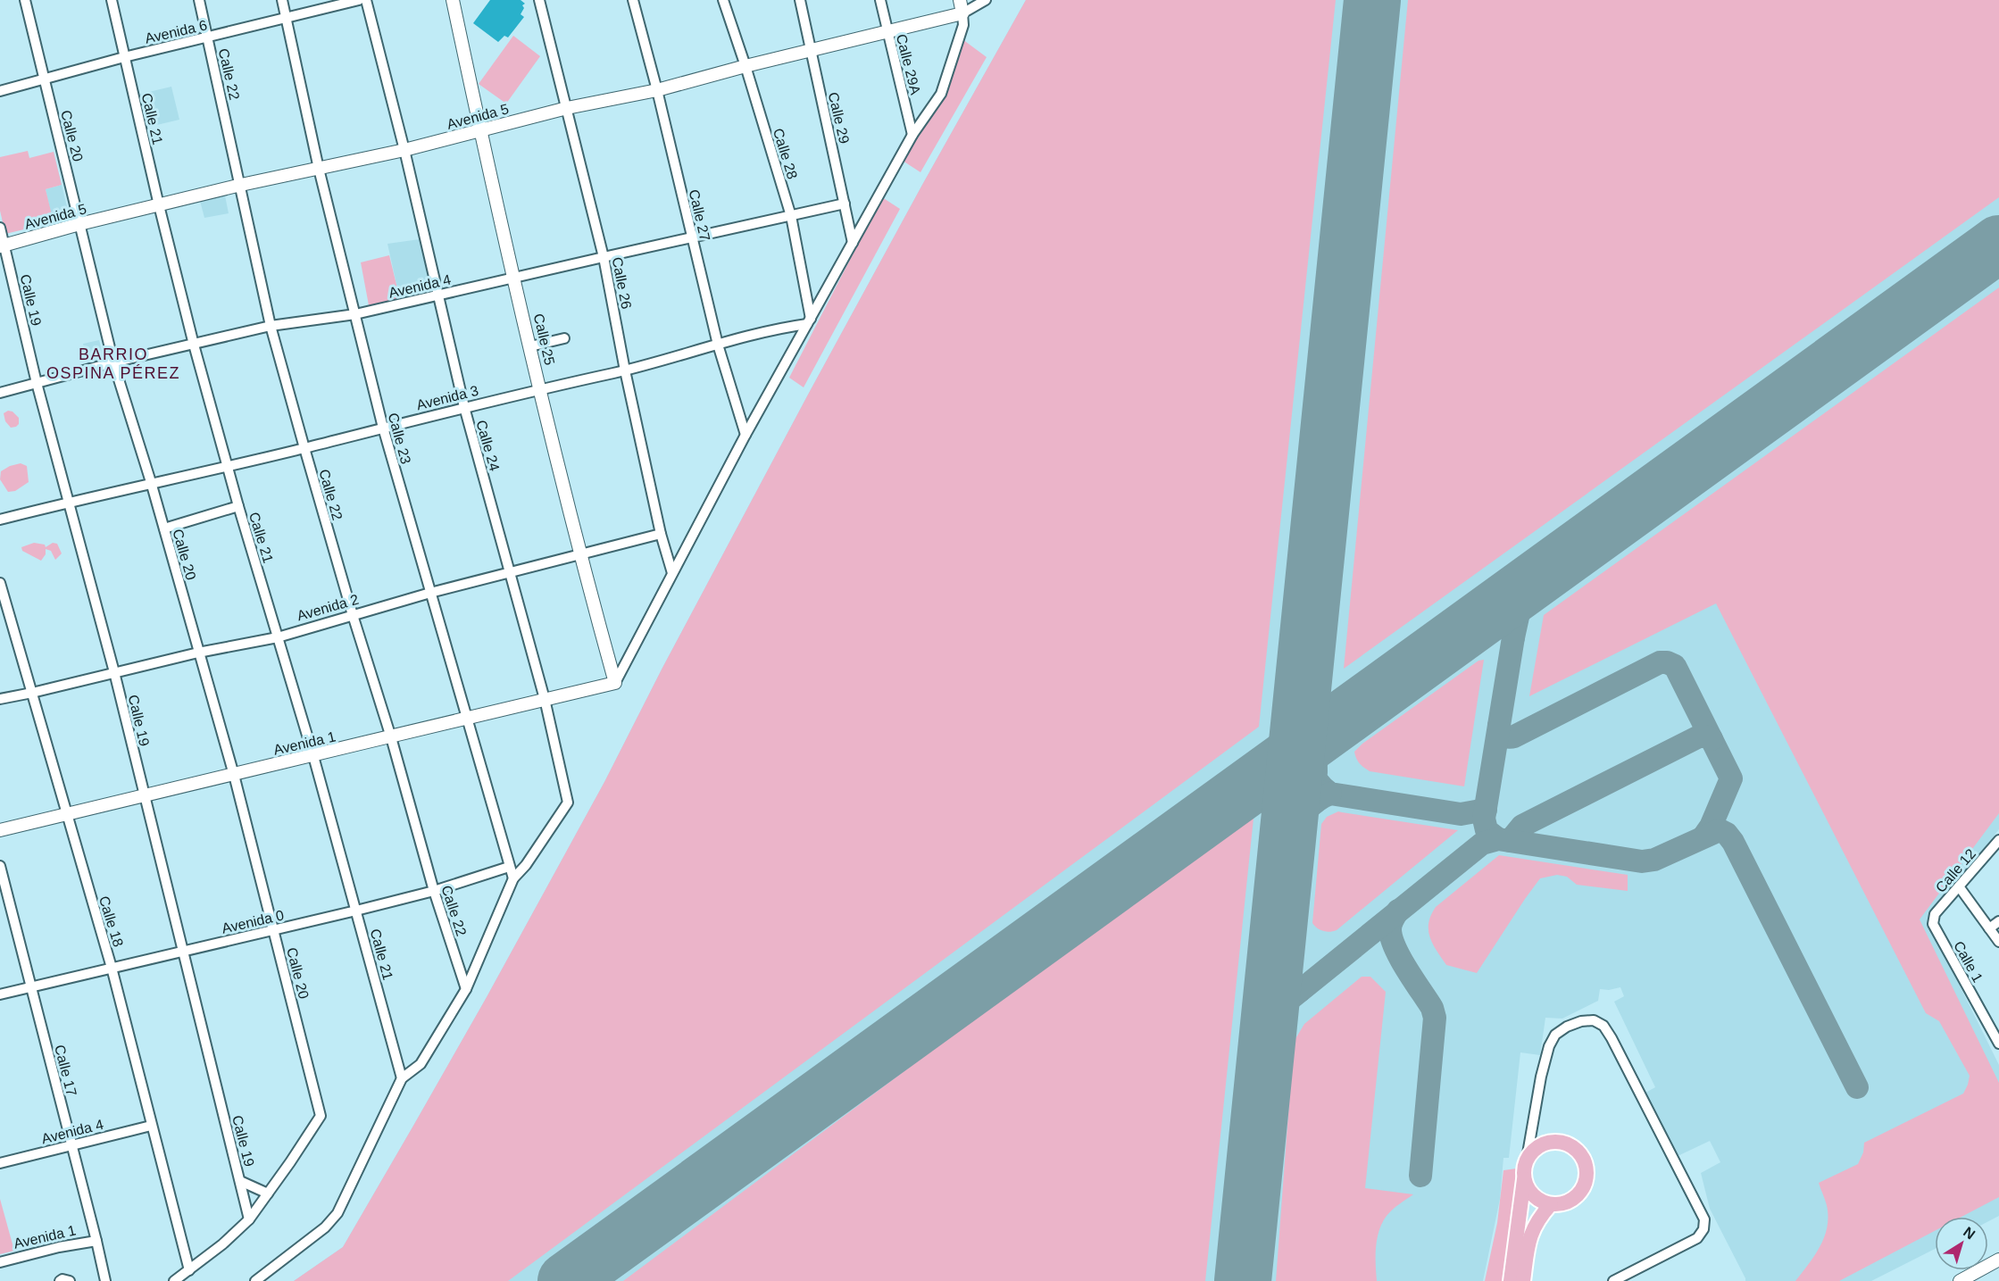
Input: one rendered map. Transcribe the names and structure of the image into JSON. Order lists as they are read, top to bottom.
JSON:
{
  "streets": {
    "street": [
      "Avenida 6",
      "Calle 29A",
      "Calle 22",
      "Avenida 5",
      "Calle 29",
      "Calle 21",
      "Calle 20",
      "Calle 28",
      "Calle 27",
      "Calle 26",
      "Avenida 4",
      "Calle 19",
      "Calle 25",
      "Avenida 3",
      "Calle 23",
      "Calle 24",
      "Avenida 2",
      "Avenida 1",
      "Calle 12",
      "Calle 18",
      "Avenida 0",
      "Calle 1",
      "Calle 17"
    ]
  },
  "crossings": [
    ["Avenida 6", "Calle 22"],
    ["Avenida 6", "Calle 21"],
    ["Avenida 6", "Calle 20"],
    ["Avenida 6", "Calle 23"],
    ["Calle 29A", "Avenida 5"],
    ["Calle 22", "Avenida 5"],
    ["Calle 22", "Avenida 4"],
    ["Calle 22", "Avenida 3"],
    ["Calle 22", "Avenida 2"],
    ["Calle 22", "Avenida 1"],
    ["Calle 22", "Avenida 0"],
    ["Avenida 5", "Calle 29"],
    ["Avenida 5", "Calle 21"],
    ["Avenida 5", "Calle 20"],
    ["Avenida 5", "Calle 28"],
    ["Avenida 5", "Calle 27"],
    ["Avenida 5", "Calle 26"],
    ["Avenida 5", "Calle 19"],
    ["Avenida 5", "Calle 25"],
    ["Avenida 5", "Calle 23"],
    ["Avenida 5", "Calle 24"],
    ["Calle 29", "Avenida 4"],
    ["Calle 21", "Avenida 4"],
    ["Calle 21", "Avenida 3"],
    ["Calle 21", "Avenida 2"],
    ["Calle 21", "Avenida 1"],
    ["Calle 21", "Avenida 0"],
    ["Calle 20", "Avenida 4"],
    ["Calle 20", "Avenida 3"],
    ["Calle 20", "Avenida 2"],
    ["Calle 20", "Avenida 1"],
    ["Calle 20", "Avenida 0"],
    ["Calle 28", "Avenida 4"],
    ["Calle 28", "Avenida 3"],
    ["Calle 27", "Avenida 4"],
    ["Calle 27", "Avenida 3"],
    ["Calle 26", "Avenida 4"],
    ["Calle 26", "Avenida 3"],
    ["Calle 26", "Avenida 2"],
    ["Avenida 4", "Calle 19"],
    ["Avenida 4", "Calle 25"],
    ["Avenida 4", "Calle 23"],
    ["Avenida 4", "Calle 24"],
    ["Avenida 4", "Calle 18"],
    ["Avenida 4", "Calle 17"],
    ["Calle 19", "Avenida 3"],
    ["Calle 19", "Avenida 2"],
    ["Calle 19", "Avenida 1"],
    ["Calle 19", "Avenida 0"],
    ["Calle 25", "Avenida 3"],
    ["Calle 25", "Avenida 2"],
    ["Calle 25", "Avenida 1"],
    ["Avenida 3", "Calle 23"],
    ["Avenida 3", "Calle 24"],
    ["Calle 23", "Calle 24"],
    ["Calle 23", "Avenida 2"],
    ["Calle 23", "Avenida 1"],
    ["Calle 23", "Avenida 0"],
    ["Calle 24", "Avenida 2"],
    ["Calle 24", "Avenida 1"],
    ["Avenida 2", "Calle 18"],
    ["Avenida 1", "Calle 18"],
    ["Avenida 1", "Calle 17"],
    ["Calle 12", "Calle 1"],
    ["Calle 18", "Avenida 0"],
    ["Avenida 0", "Calle 17"]
  ],
  "districts": ["BARRIO OSPINA PÉREZ"],
  "north": "top right"
}
